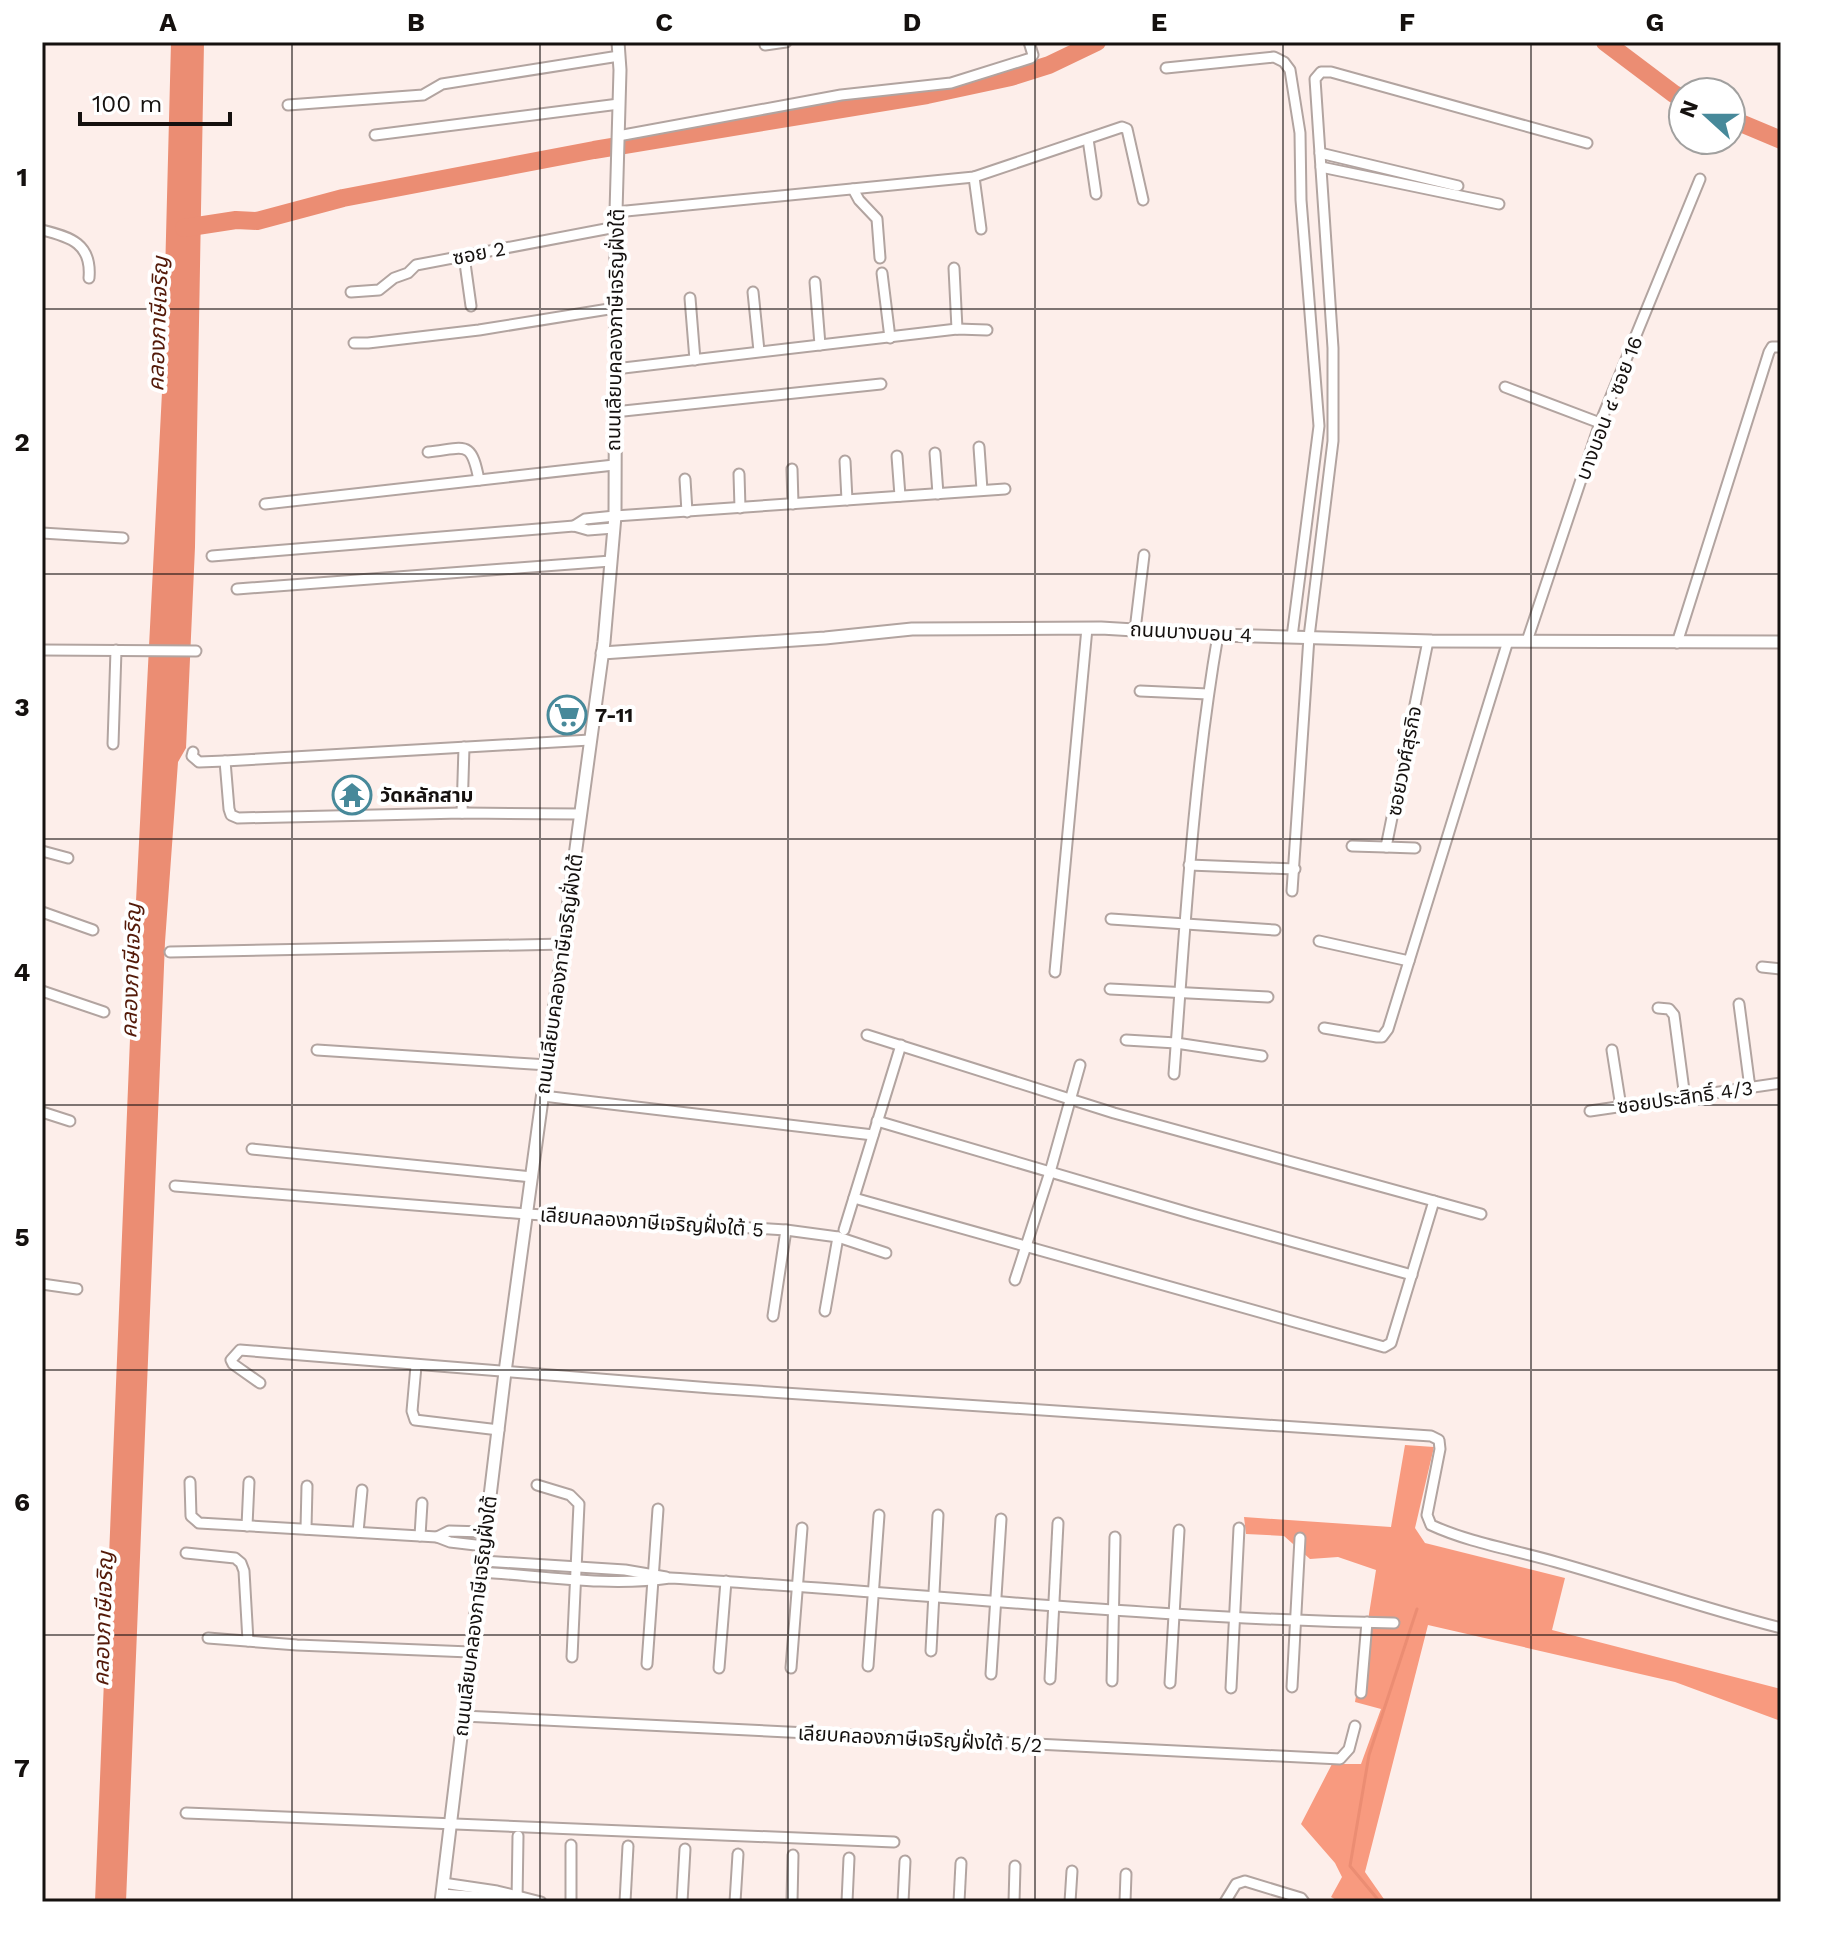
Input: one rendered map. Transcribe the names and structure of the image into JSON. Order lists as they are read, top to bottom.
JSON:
{
  "streets": {
    "street": [
      "ซอย 2",
      "ถนนเลียบคลองภาษีเจริญฝั่งใต้",
      "บางบอน ๔ ซอย 16",
      "ถนนบางบอน 4",
      "ซอยวงศ์สุรกิจ",
      "ซอยประสิทธิ์ 4/3",
      "เลียบคลองภาษีเจริญฝั่งใต้ 5",
      "เลียบคลองภาษีเจริญฝั่งใต้ 5/2"
    ]
  },
  "crossings": [
    ["ซอย 2", "ถนนเลียบคลองภาษีเจริญฝั่งใต้"],
    ["ถนนเลียบคลองภาษีเจริญฝั่งใต้", "ถนนบางบอน 4"],
    ["ถนนเลียบคลองภาษีเจริญฝั่งใต้", "เลียบคลองภาษีเจริญฝั่งใต้ 5"],
    ["ถนนเลียบคลองภาษีเจริญฝั่งใต้", "เลียบคลองภาษีเจริญฝั่งใต้ 5/2"],
    ["บางบอน ๔ ซอย 16", "ถนนบางบอน 4"],
    ["ถนนบางบอน 4", "ซอยวงศ์สุรกิจ"]
  ],
  "water": ["คลองภาษีเจริญ"],
  "places": {
    "supermarket": ["7-11"],
    "temple": ["วัดหลักสาม"]
  },
  "scale_bar": "100 m",
  "north": "left",
  "grid": {
    "columns": [
      "A",
      "B",
      "C",
      "D",
      "E",
      "F",
      "G"
    ],
    "rows": [
      "1",
      "2",
      "3",
      "4",
      "5",
      "6",
      "7"
    ]
  }
}
